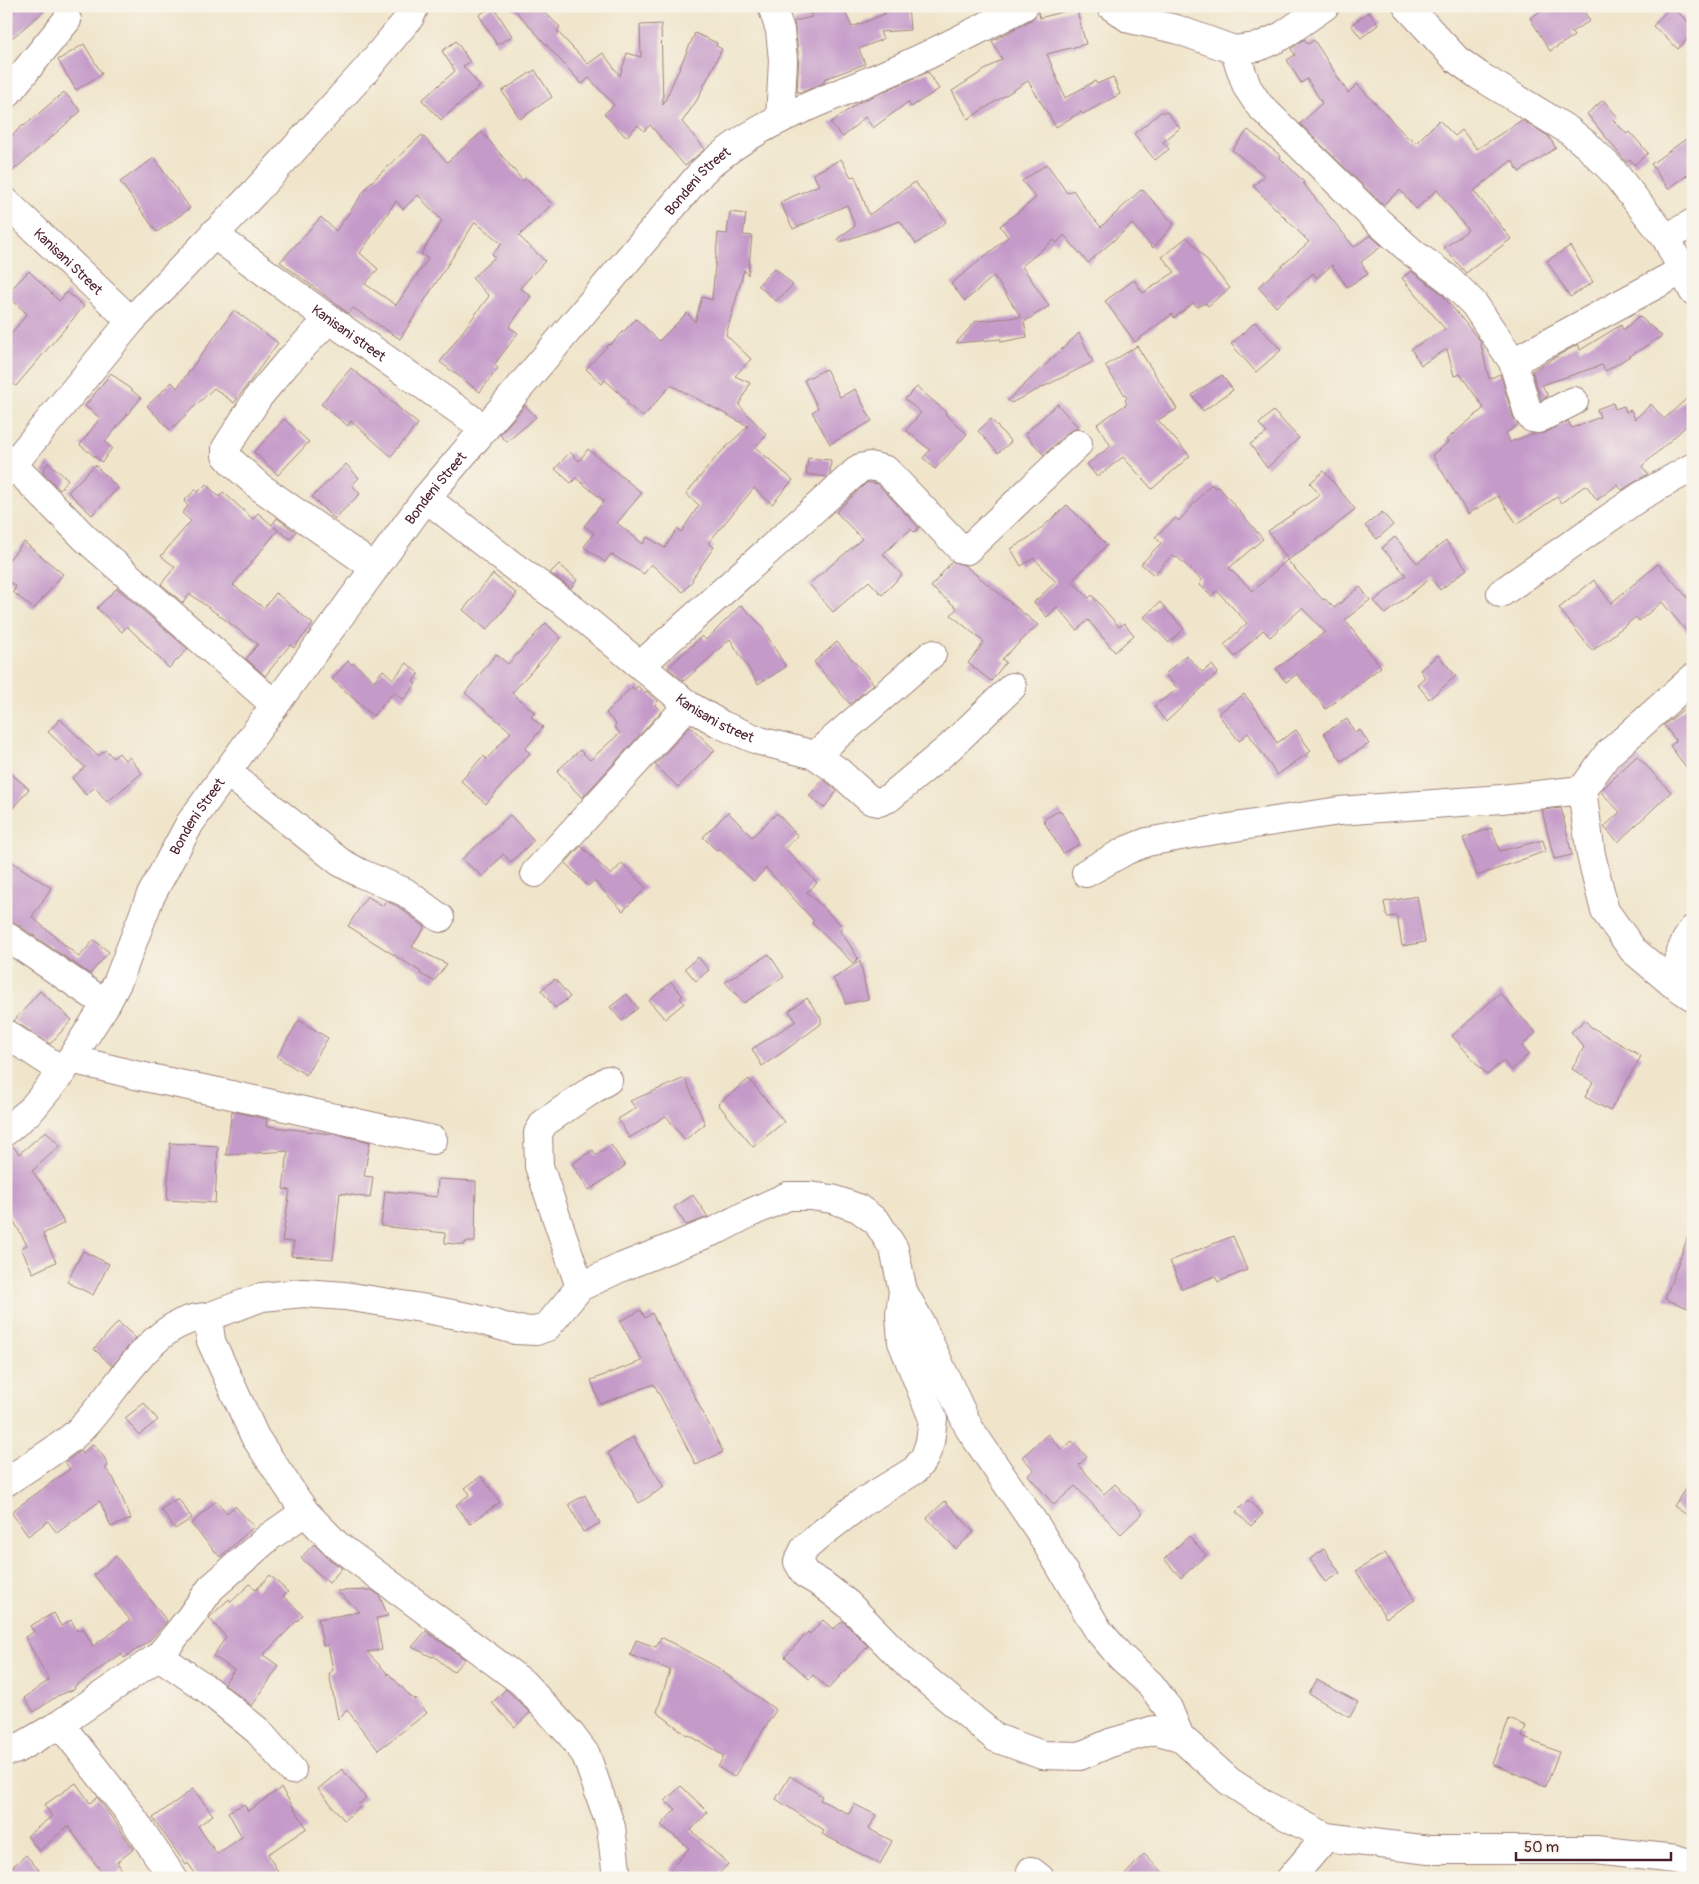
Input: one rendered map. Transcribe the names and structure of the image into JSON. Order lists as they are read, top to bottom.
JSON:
{
  "streets": {
    "street": ["Bondeni Street", "Kanisani Street", "Kanisani street"]
  },
  "crossings": [
    ["Bondeni Street", "Kanisani street"]
  ],
  "scale_bar": "50 m"
}
